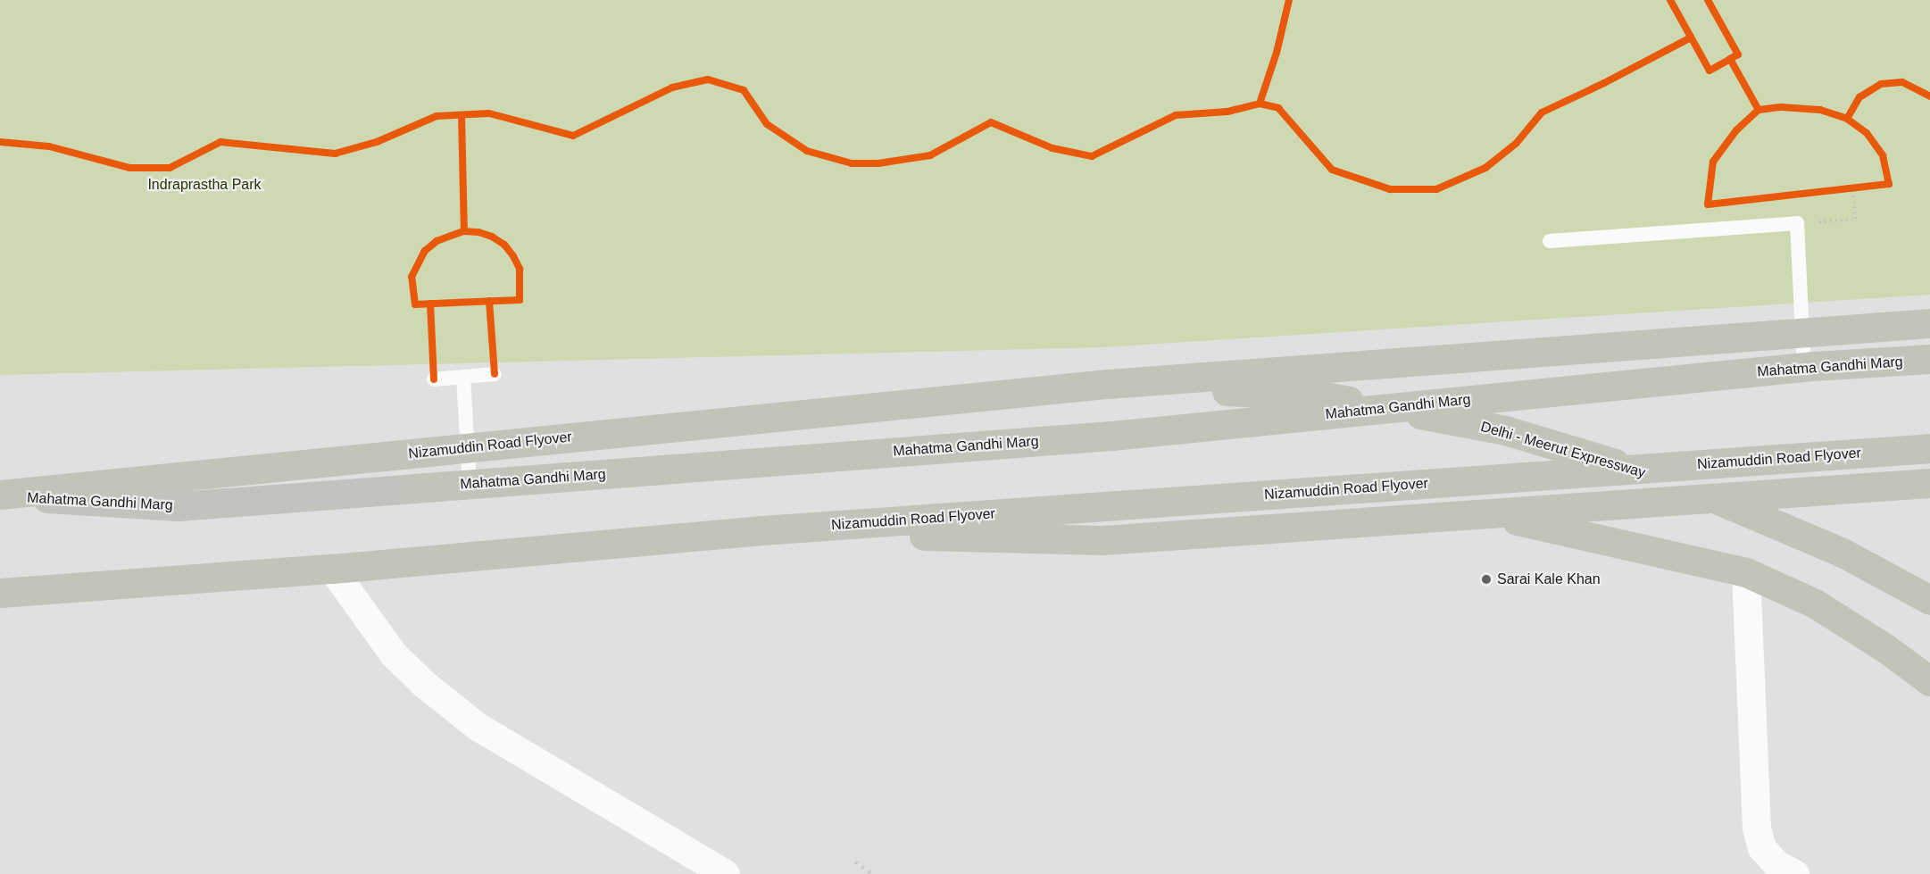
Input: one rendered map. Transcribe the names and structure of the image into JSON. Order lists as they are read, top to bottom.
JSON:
{
  "streets": {
    "highway": ["Mahatma Gandhi Marg", "Nizamuddin Road Flyover", "Delhi - Meerut Expressway"]
  },
  "crossings": [
    ["Mahatma Gandhi Marg", "Nizamuddin Road Flyover"],
    ["Nizamuddin Road Flyover", "Delhi - Meerut Expressway"]
  ],
  "parks": ["Indraprastha Park"],
  "places": ["Sarai Kale Khan"]
}
